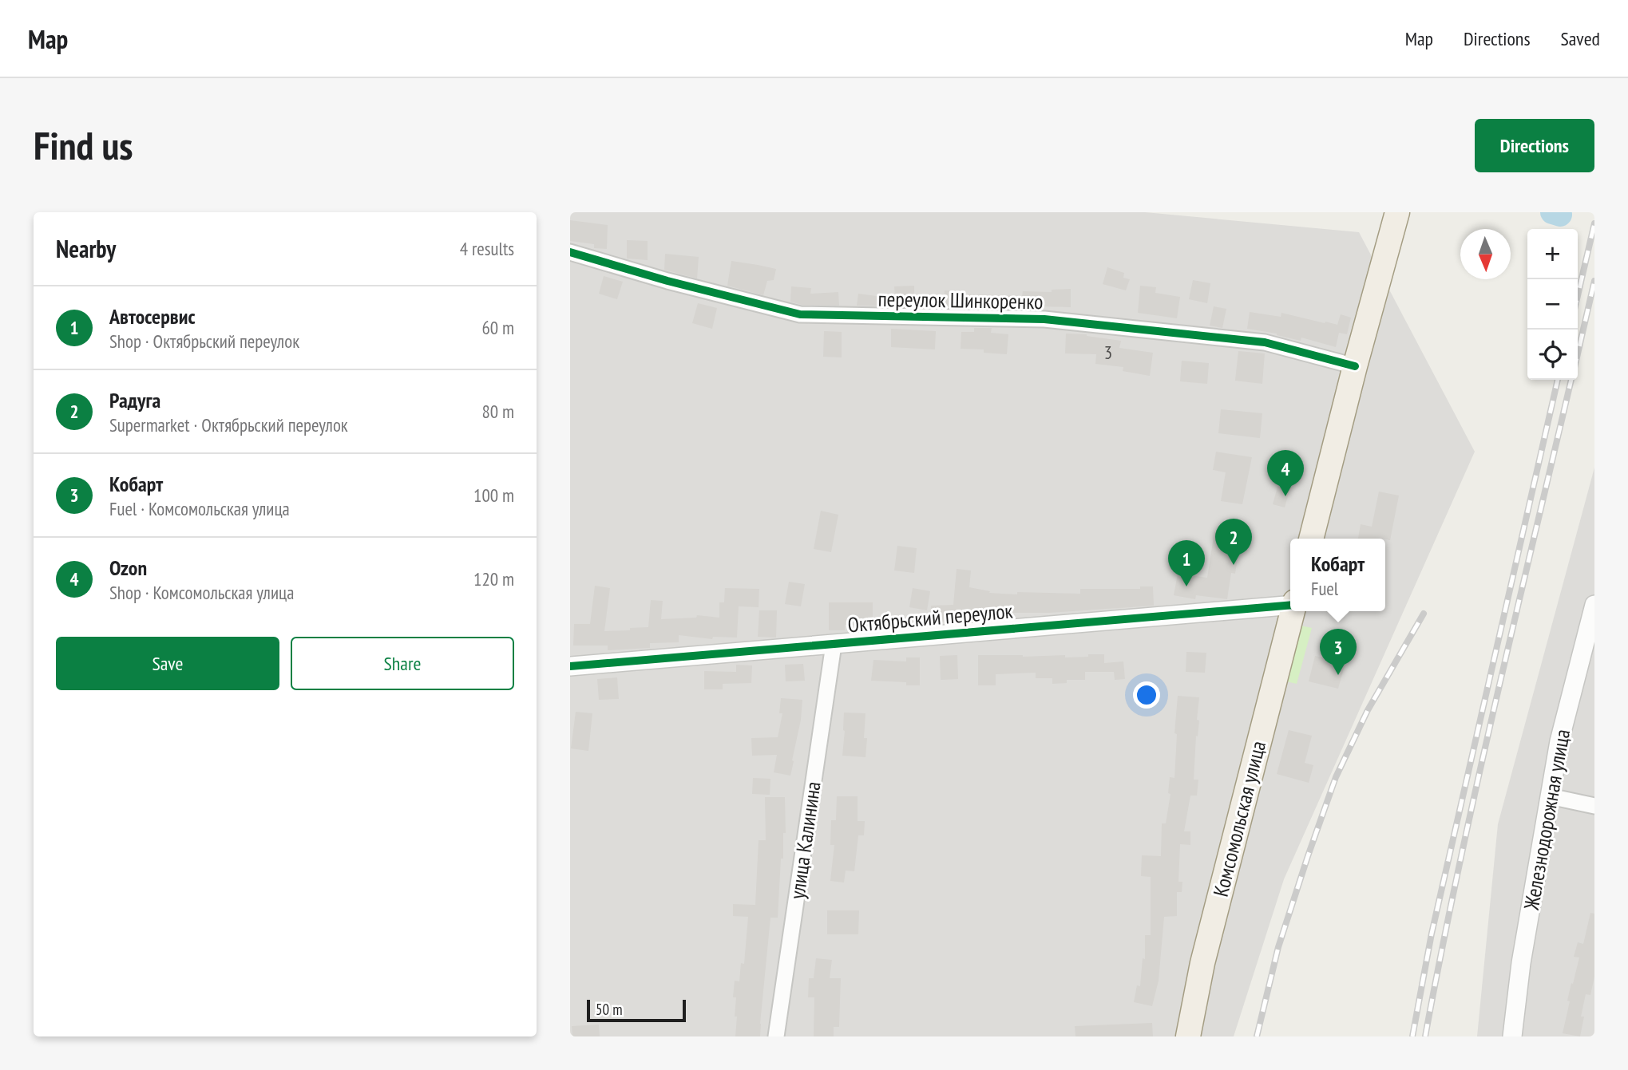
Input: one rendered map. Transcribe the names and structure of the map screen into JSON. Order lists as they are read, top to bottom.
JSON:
{
  "streets": {
    "main road": ["Комсомольская улица"],
    "street": [
      "переулок Шинкоренко",
      "Октябрьский переулок",
      "Железнодорожная улица",
      "улица Калинина"
    ]
  },
  "crossings": [
    ["Октябрьский переулок", "улица Калинина"]
  ],
  "house_numbers": ["3"],
  "scale_bar": "50 m",
  "north": "bottom",
  "page": {
    "header": "Map",
    "nav": ["Map", "Directions", "Saved"],
    "buttons": [
      "Directions",
      ["Save", "Share"]
    ],
    "title": "Find us",
    "heading": ["Nearby", "4 results"],
    "map_buttons": ["+", "−"],
    "list": [
      {
        "mark": "1",
        "name": "Автосервис",
        "note": "Shop · Октябрьский переулок",
        "value": "60 m"
      },
      {
        "mark": "2",
        "name": "Радуга",
        "note": "Supermarket · Октябрьский переулок",
        "value": "80 m"
      },
      {
        "mark": "3",
        "name": "Кобарт",
        "note": "Fuel · Комсомольская улица",
        "value": "100 m"
      },
      {
        "mark": "4",
        "name": "Ozon",
        "note": "Shop · Комсомольская улица",
        "value": "120 m"
      }
    ],
    "pins": [
      "4",
      "2",
      "1",
      "3"
    ],
    "popup": ["Кобарт", "Fuel"],
    "scale": "50 m"
  }
}
